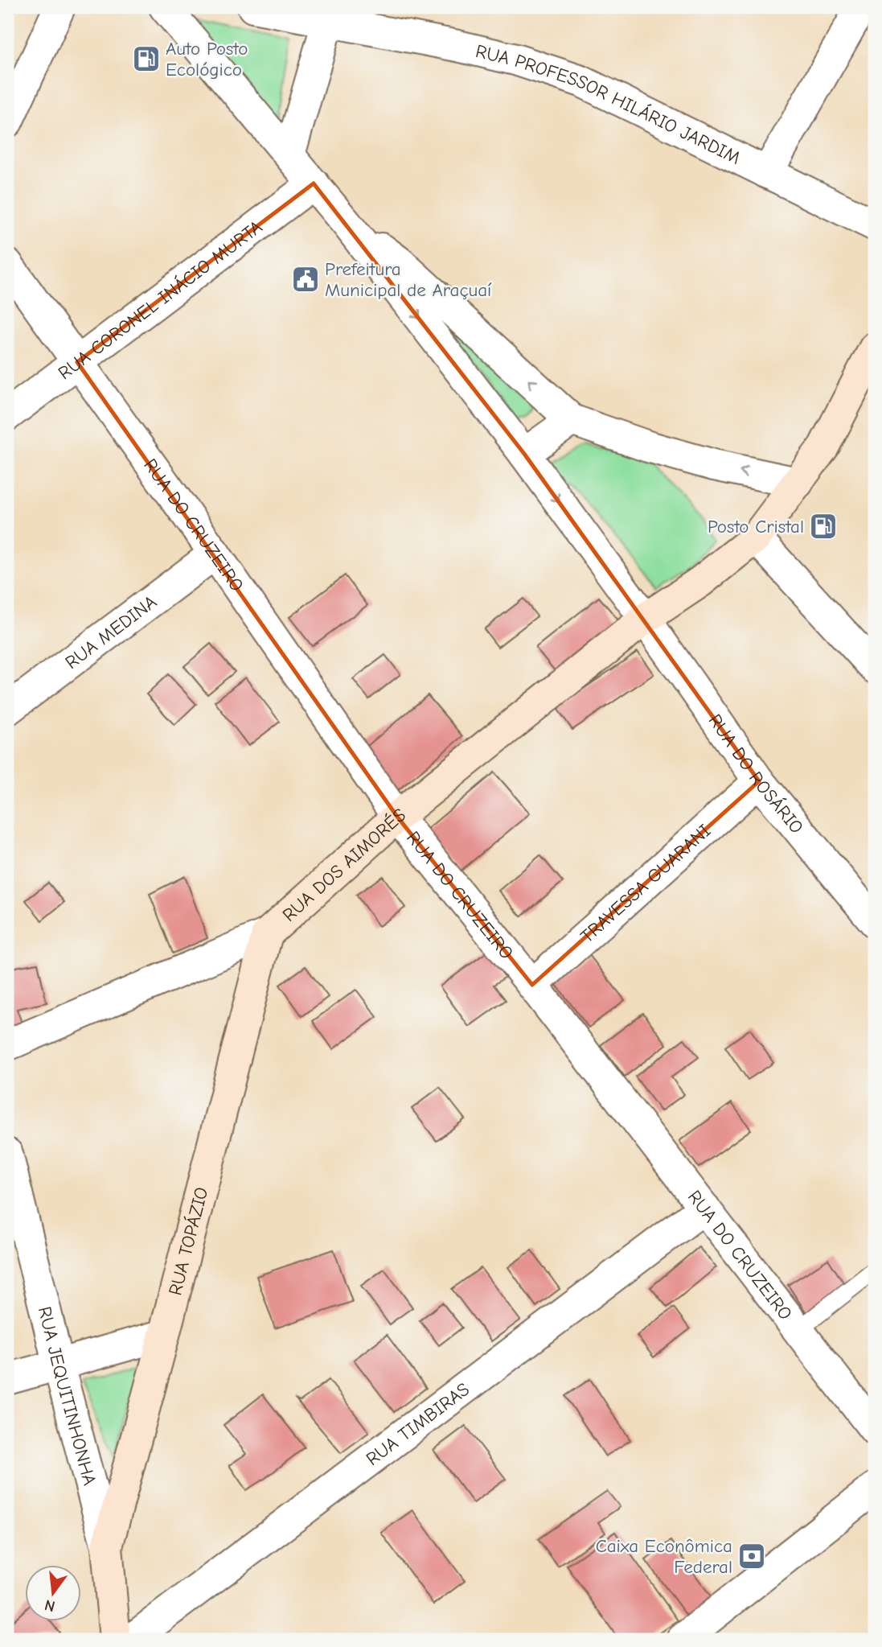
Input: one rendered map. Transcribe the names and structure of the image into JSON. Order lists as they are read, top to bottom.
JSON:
{
  "streets": {
    "main road": ["RUA DOS AIMORÉS", "RUA TOPÁZIO", "RUA JEQUITINHONHA"],
    "street": [
      "RUA PROFESSOR HILÁRIO JARDIM",
      "RUA CORONEL INÁCIO MURTA",
      "RUA DO CRUZEIRO",
      "RUA MEDINA",
      "RUA DO ROSÁRIO",
      "TRAVESSA GUARANI",
      "RUA TIMBIRAS"
    ]
  },
  "crossings": [
    ["RUA CORONEL INÁCIO MURTA", "RUA DO CRUZEIRO"],
    ["RUA DO CRUZEIRO", "RUA MEDINA"],
    ["RUA DO CRUZEIRO", "RUA DOS AIMORÉS"],
    ["RUA DO CRUZEIRO", "TRAVESSA GUARANI"],
    ["RUA DO CRUZEIRO", "RUA TIMBIRAS"],
    ["RUA DO ROSÁRIO", "RUA DOS AIMORÉS"],
    ["RUA DO ROSÁRIO", "TRAVESSA GUARANI"],
    ["RUA DOS AIMORÉS", "RUA TOPÁZIO"],
    ["RUA TOPÁZIO", "RUA JEQUITINHONHA"]
  ],
  "places": {
    "fuel station": ["Auto Posto Ecológico", "Posto Cristal"],
    "public building": ["Prefeitura Municipal de Araçuaí"],
    "bank": ["Caixa Econômica Federal"]
  },
  "north": "bottom"
}
